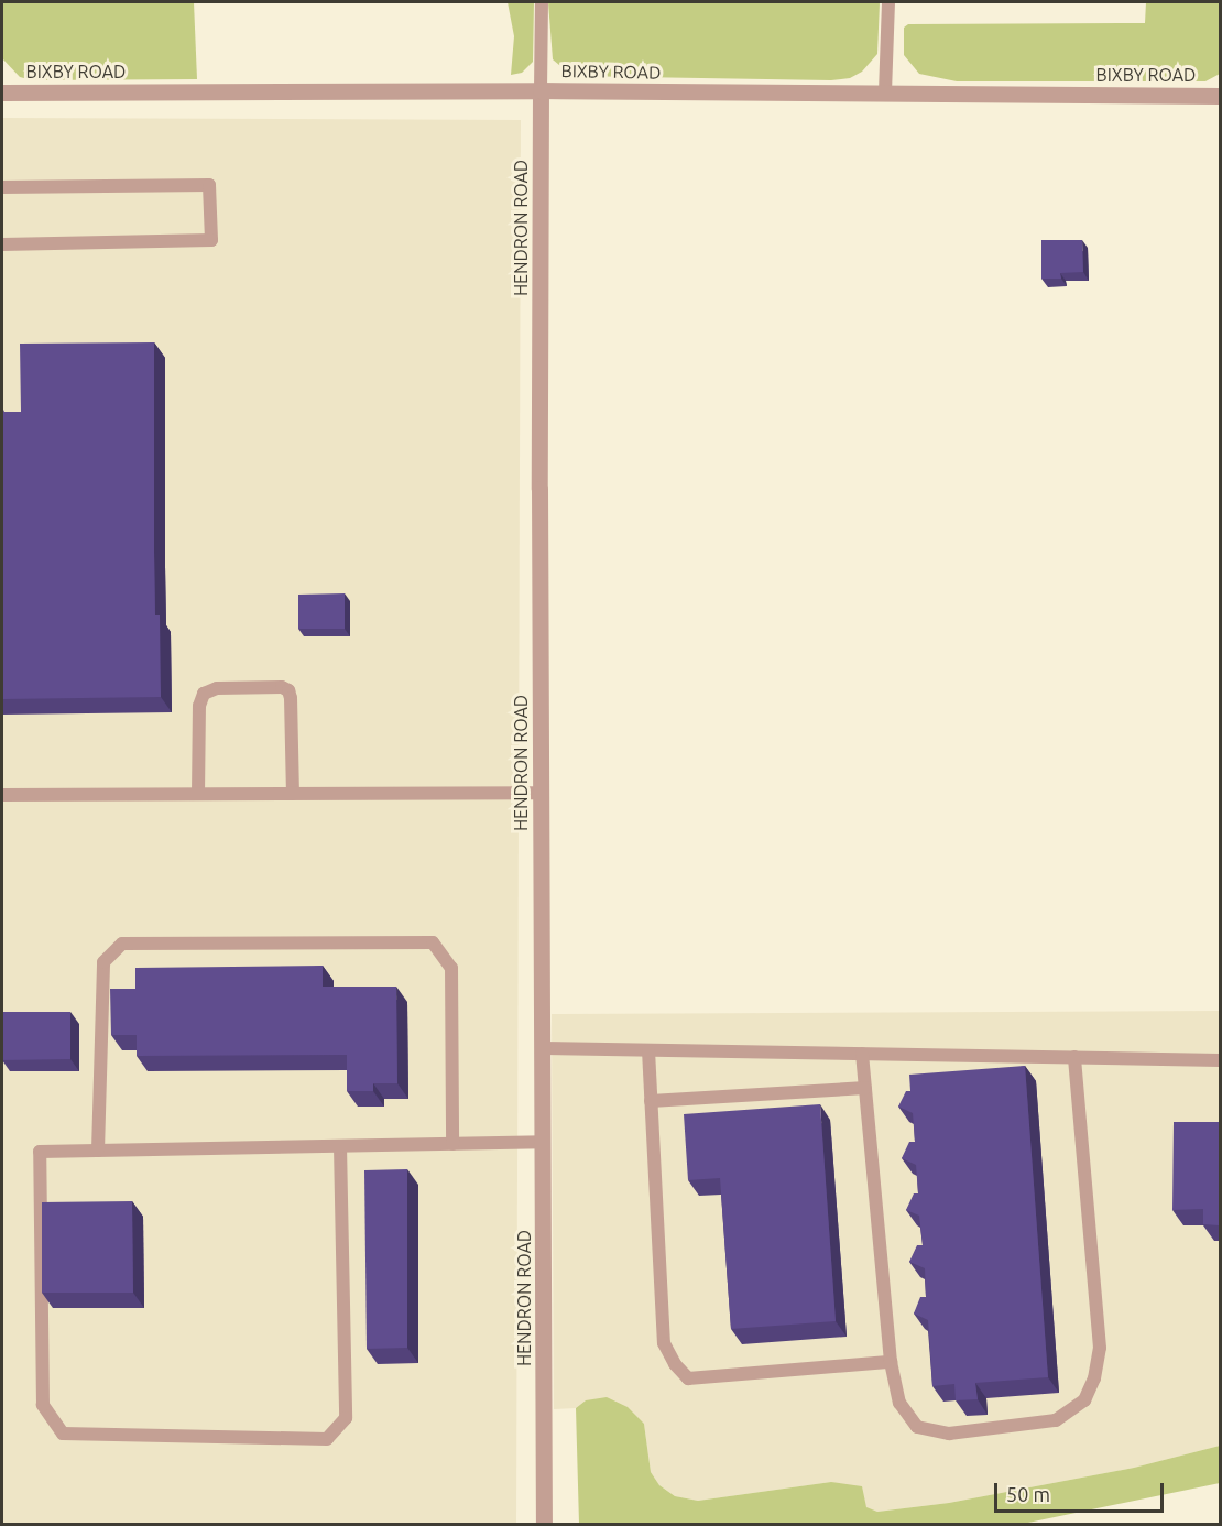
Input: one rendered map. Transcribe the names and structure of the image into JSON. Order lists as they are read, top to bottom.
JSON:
{
  "streets": {
    "street": ["BIXBY ROAD", "HENDRON ROAD"]
  },
  "crossings": [
    ["BIXBY ROAD", "HENDRON ROAD"]
  ],
  "scale_bar": "50 m"
}
